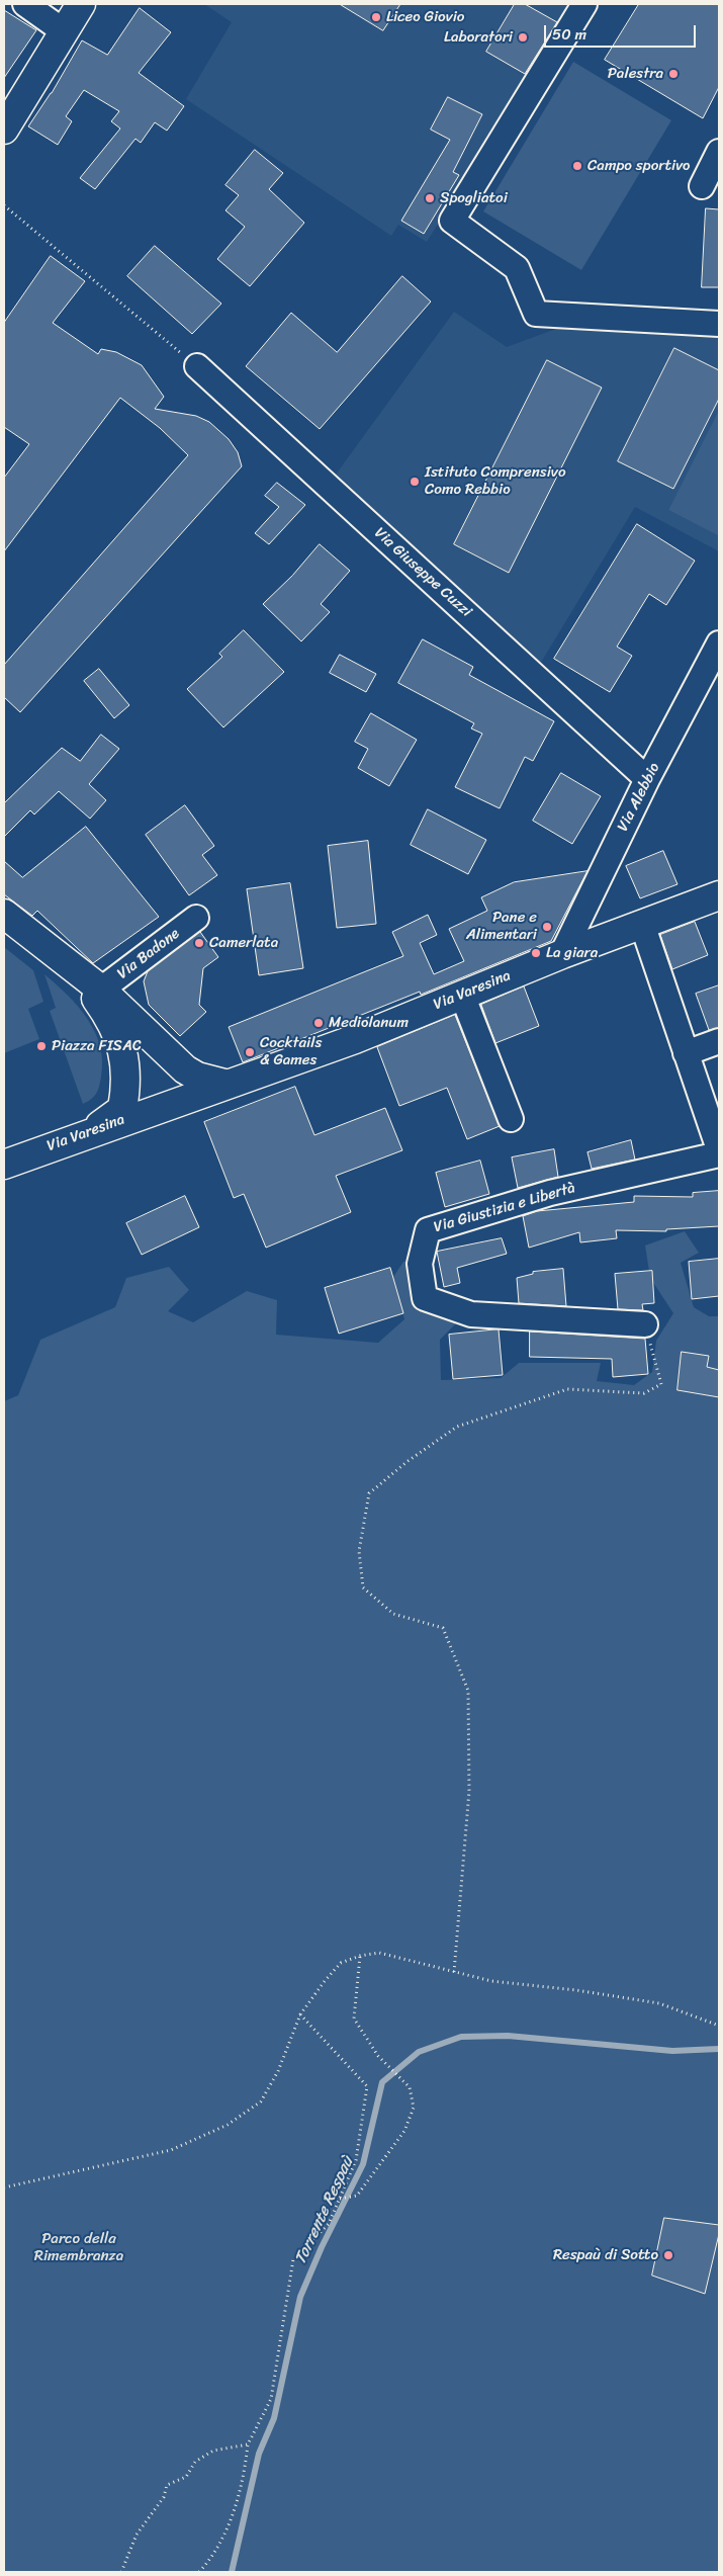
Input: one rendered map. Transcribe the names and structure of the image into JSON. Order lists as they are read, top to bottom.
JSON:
{
  "streets": {
    "main road": ["Via Badone", "Via Varesina"],
    "street": ["Via Giuseppe Cuzzi", "Via Alebbio", "Via Giustizia e Libertà"]
  },
  "crossings": [
    ["Via Giuseppe Cuzzi", "Via Alebbio"],
    ["Via Alebbio", "Via Varesina"],
    ["Via Badone", "Via Varesina"]
  ],
  "water": ["Torrente Respaù"],
  "parks": ["Parco della Rimembranza"],
  "places": [
    "Liceo Giovio",
    "Laboratori",
    "Palestra",
    "Campo sportivo",
    "Spogliatoi",
    "Istituto Comprensivo Como Rebbio",
    "Pane e Alimentari",
    "Camerlata",
    "La giara",
    "Mediolanum",
    "Piazza FISAC",
    "Cocktails & Games",
    "Respaù di Sotto"
  ],
  "scale_bar": "50 m"
}
